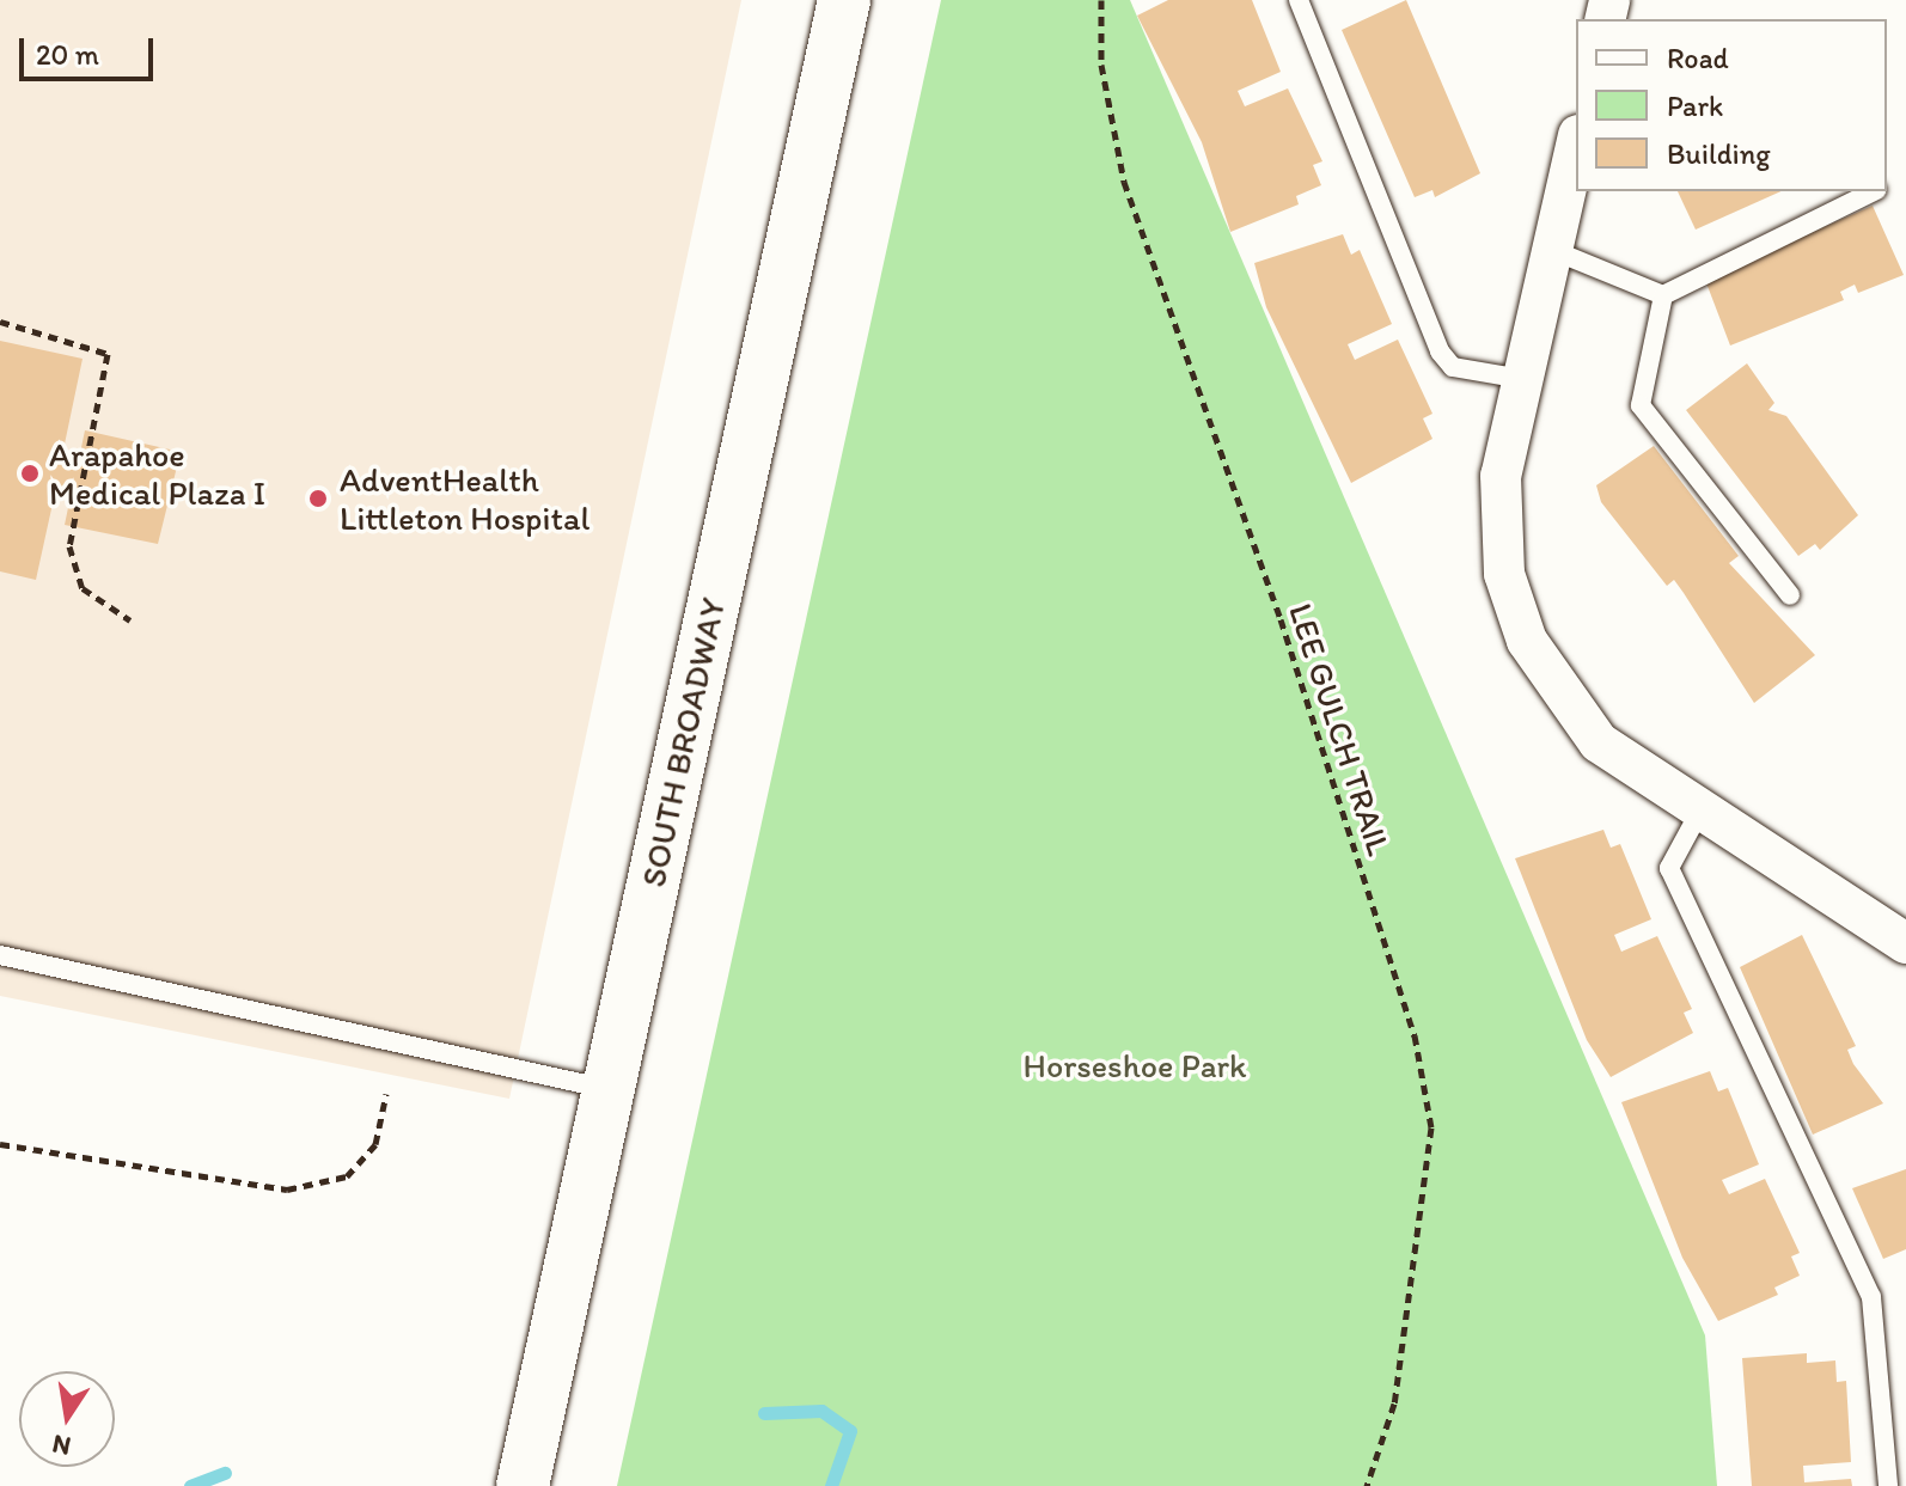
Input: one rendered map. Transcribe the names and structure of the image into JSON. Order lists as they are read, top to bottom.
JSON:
{
  "streets": {
    "main road": ["SOUTH BROADWAY"],
    "path": ["LEE GULCH TRAIL"]
  },
  "parks": ["Horseshoe Park"],
  "places": ["Arapahoe Medical Plaza I", "AdventHealth Littleton Hospital"],
  "legend": ["Road", "Park", "Building"],
  "scale_bar": "20 m",
  "north": "bottom"
}
